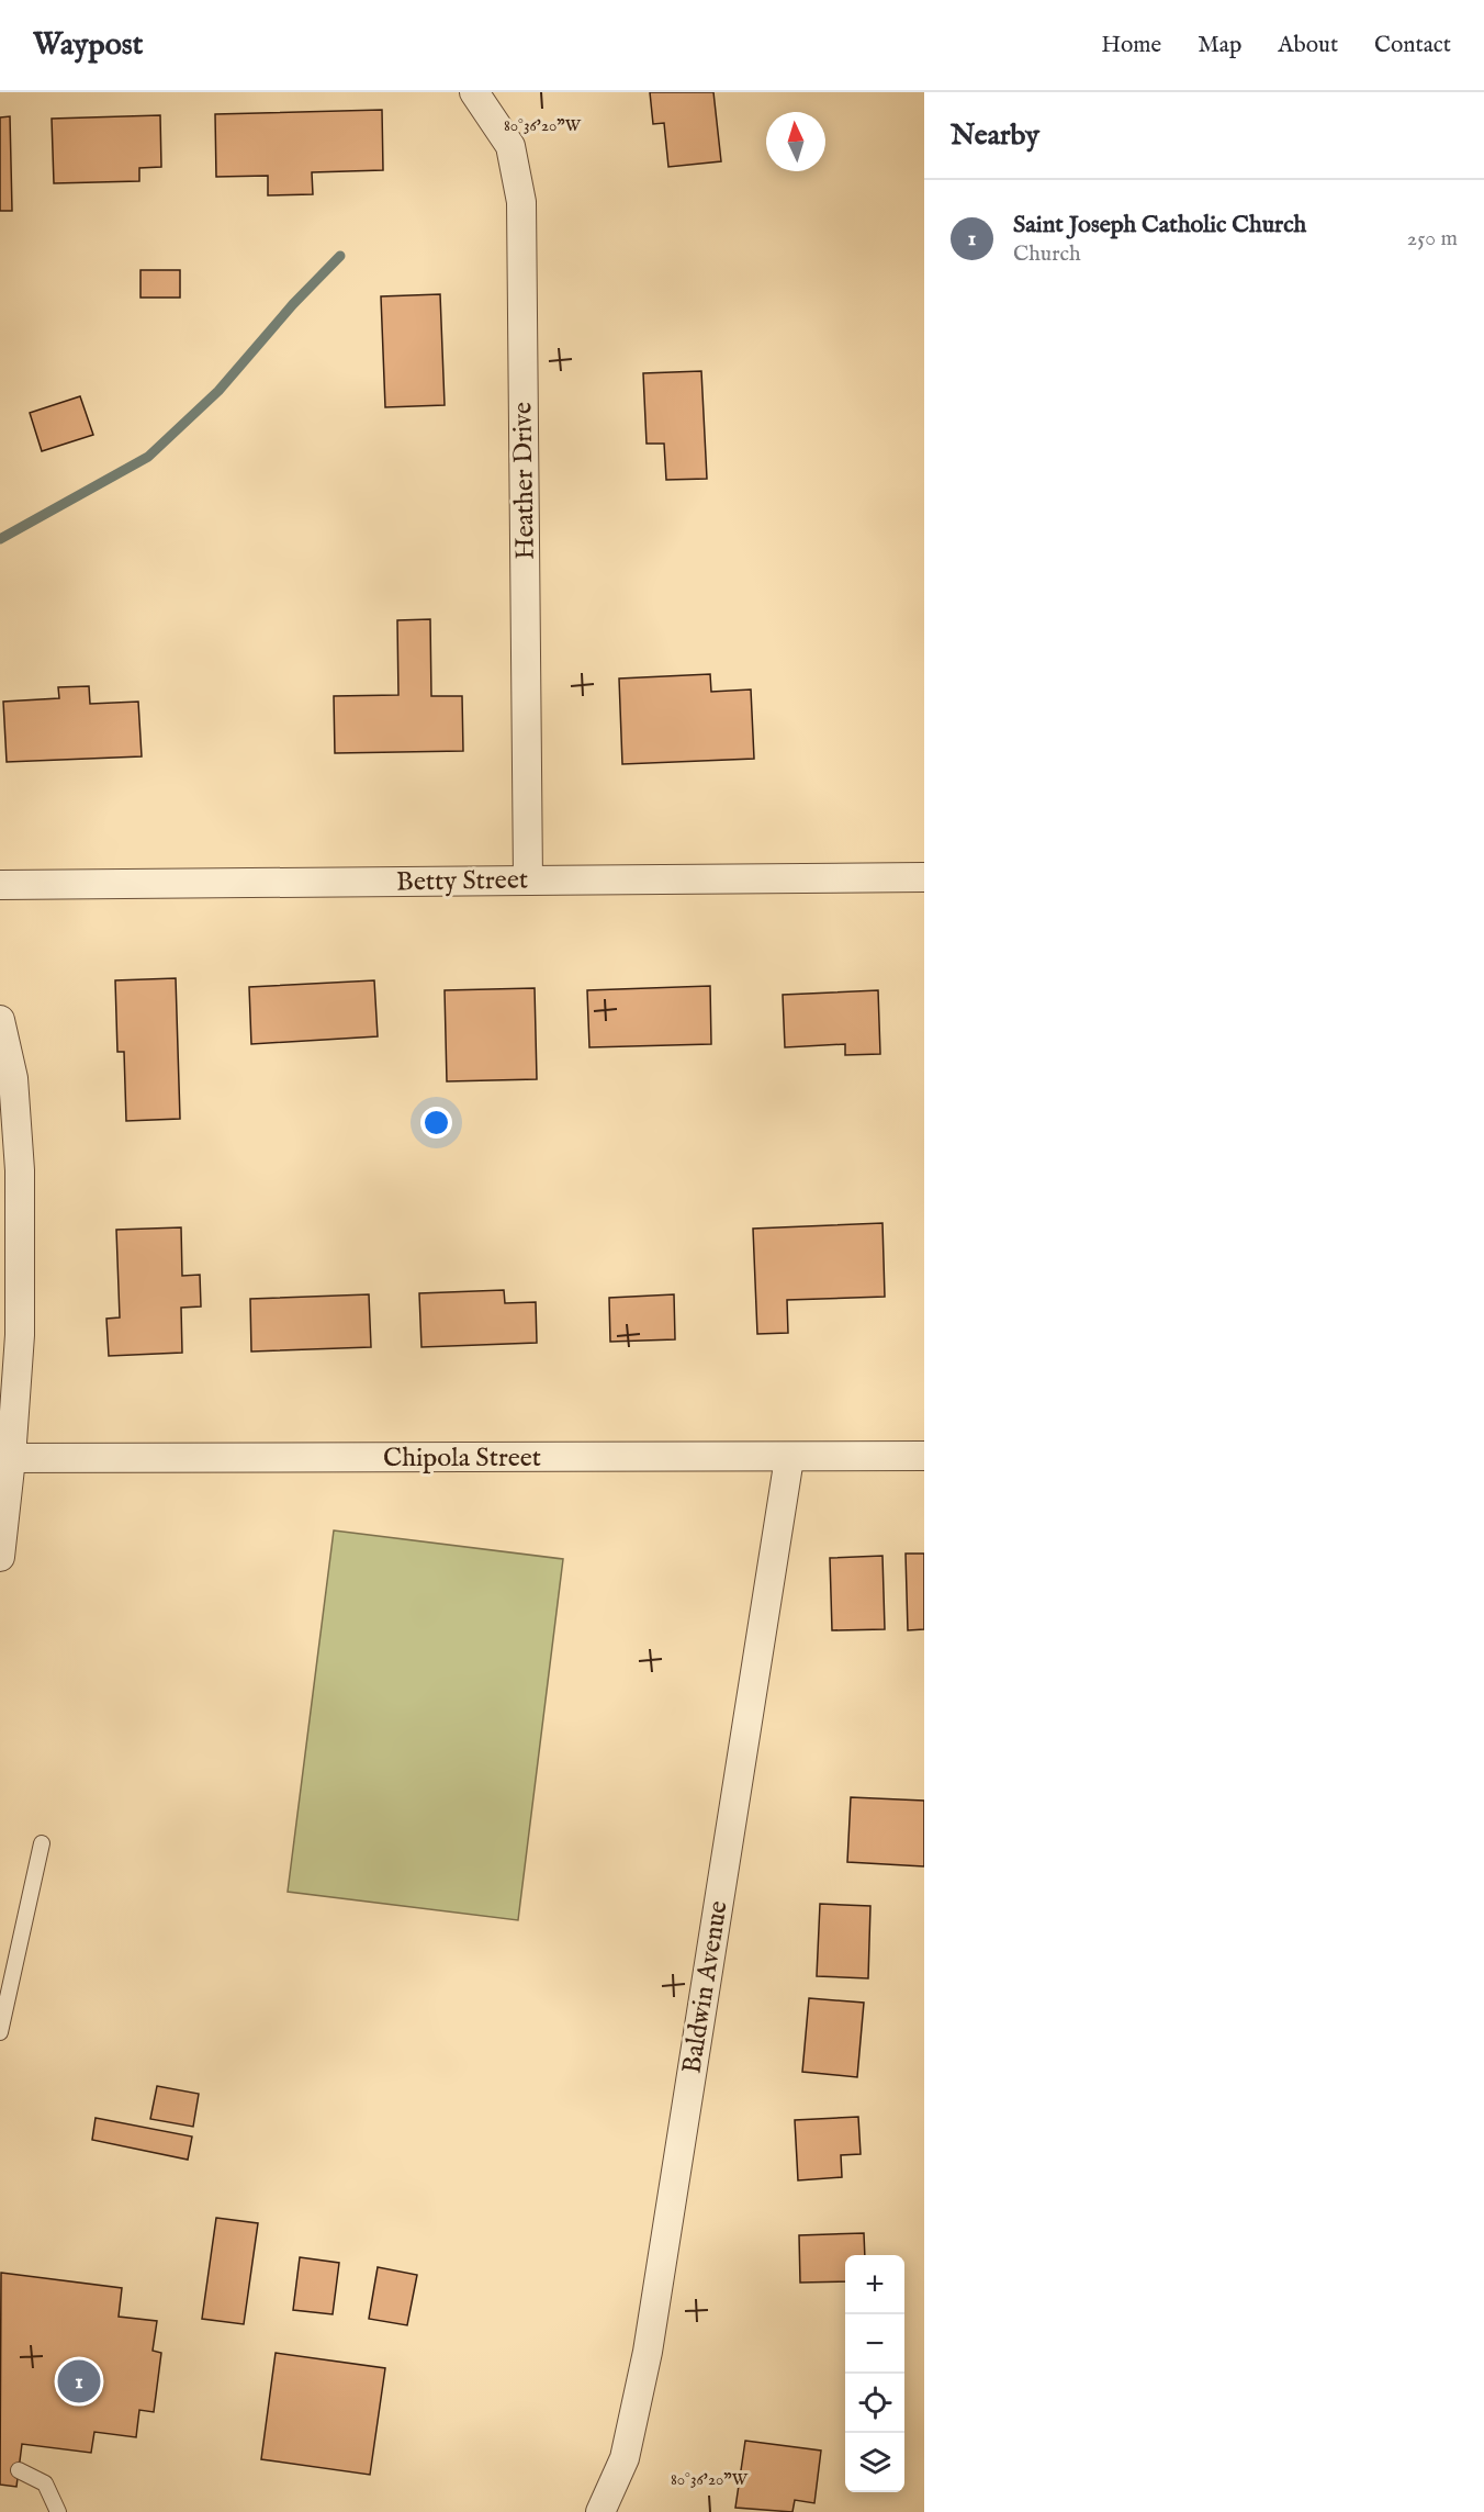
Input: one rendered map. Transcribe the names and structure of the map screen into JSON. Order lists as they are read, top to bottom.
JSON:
{
  "streets": {
    "street": [
      "Heather Drive",
      "Betty Street",
      "Chipola Street",
      "Baldwin Avenue"
    ]
  },
  "crossings": [
    ["Heather Drive", "Betty Street"],
    ["Chipola Street", "Baldwin Avenue"]
  ],
  "north": "top",
  "page": {
    "header": "Waypost",
    "nav": [
      "Home",
      "Map",
      "About",
      "Contact"
    ],
    "heading": "Nearby",
    "list": [
      {
        "mark": "1",
        "name": "Saint Joseph Catholic Church",
        "note": "Church",
        "value": "250 m"
      }
    ],
    "map_buttons": ["+", "−"],
    "pins": "1"
  },
  "coordinates": ["80°36'20\"W"]
}
